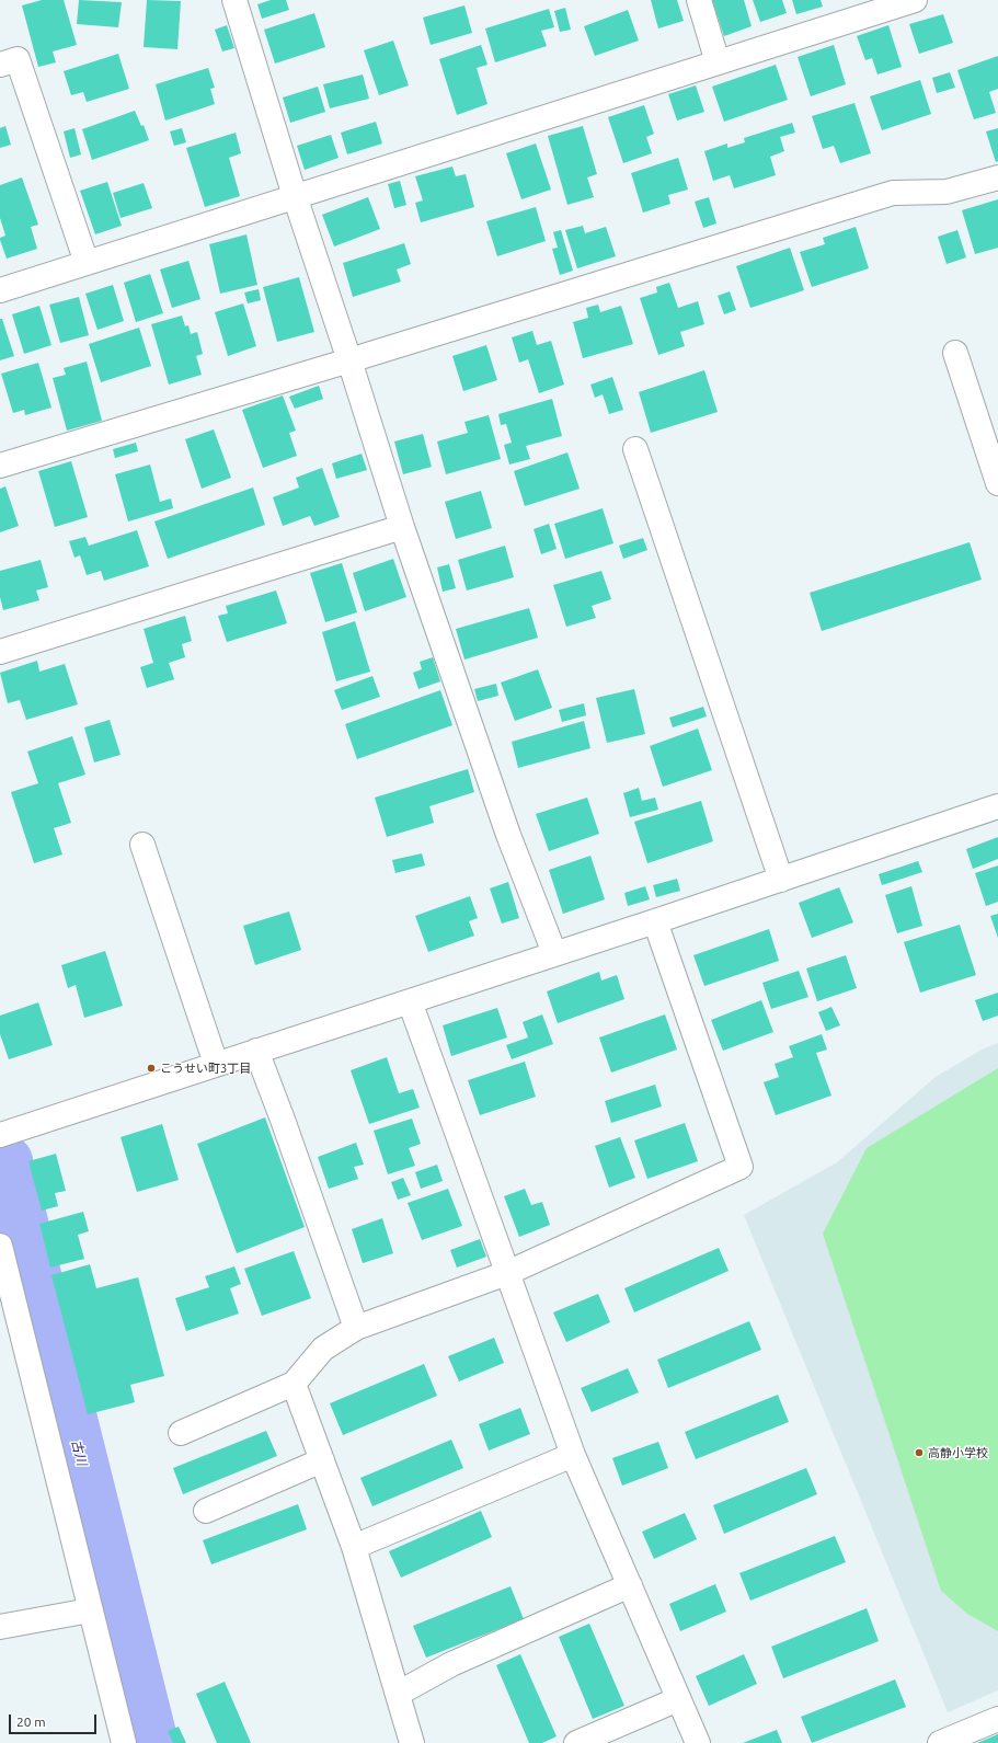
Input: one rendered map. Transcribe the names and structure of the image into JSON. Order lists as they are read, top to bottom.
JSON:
{
  "water": ["古川"],
  "places": ["こうせい町3丁目", "高静小学校"],
  "scale_bar": "20 m"
}
